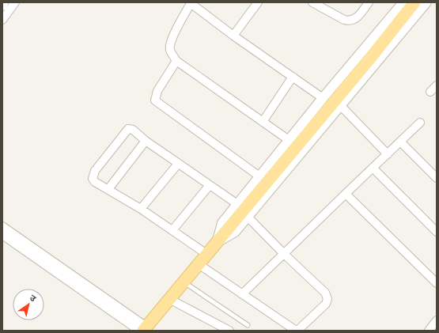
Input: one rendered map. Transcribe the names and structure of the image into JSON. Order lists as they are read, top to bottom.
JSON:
{
  "north": "top right"
}
